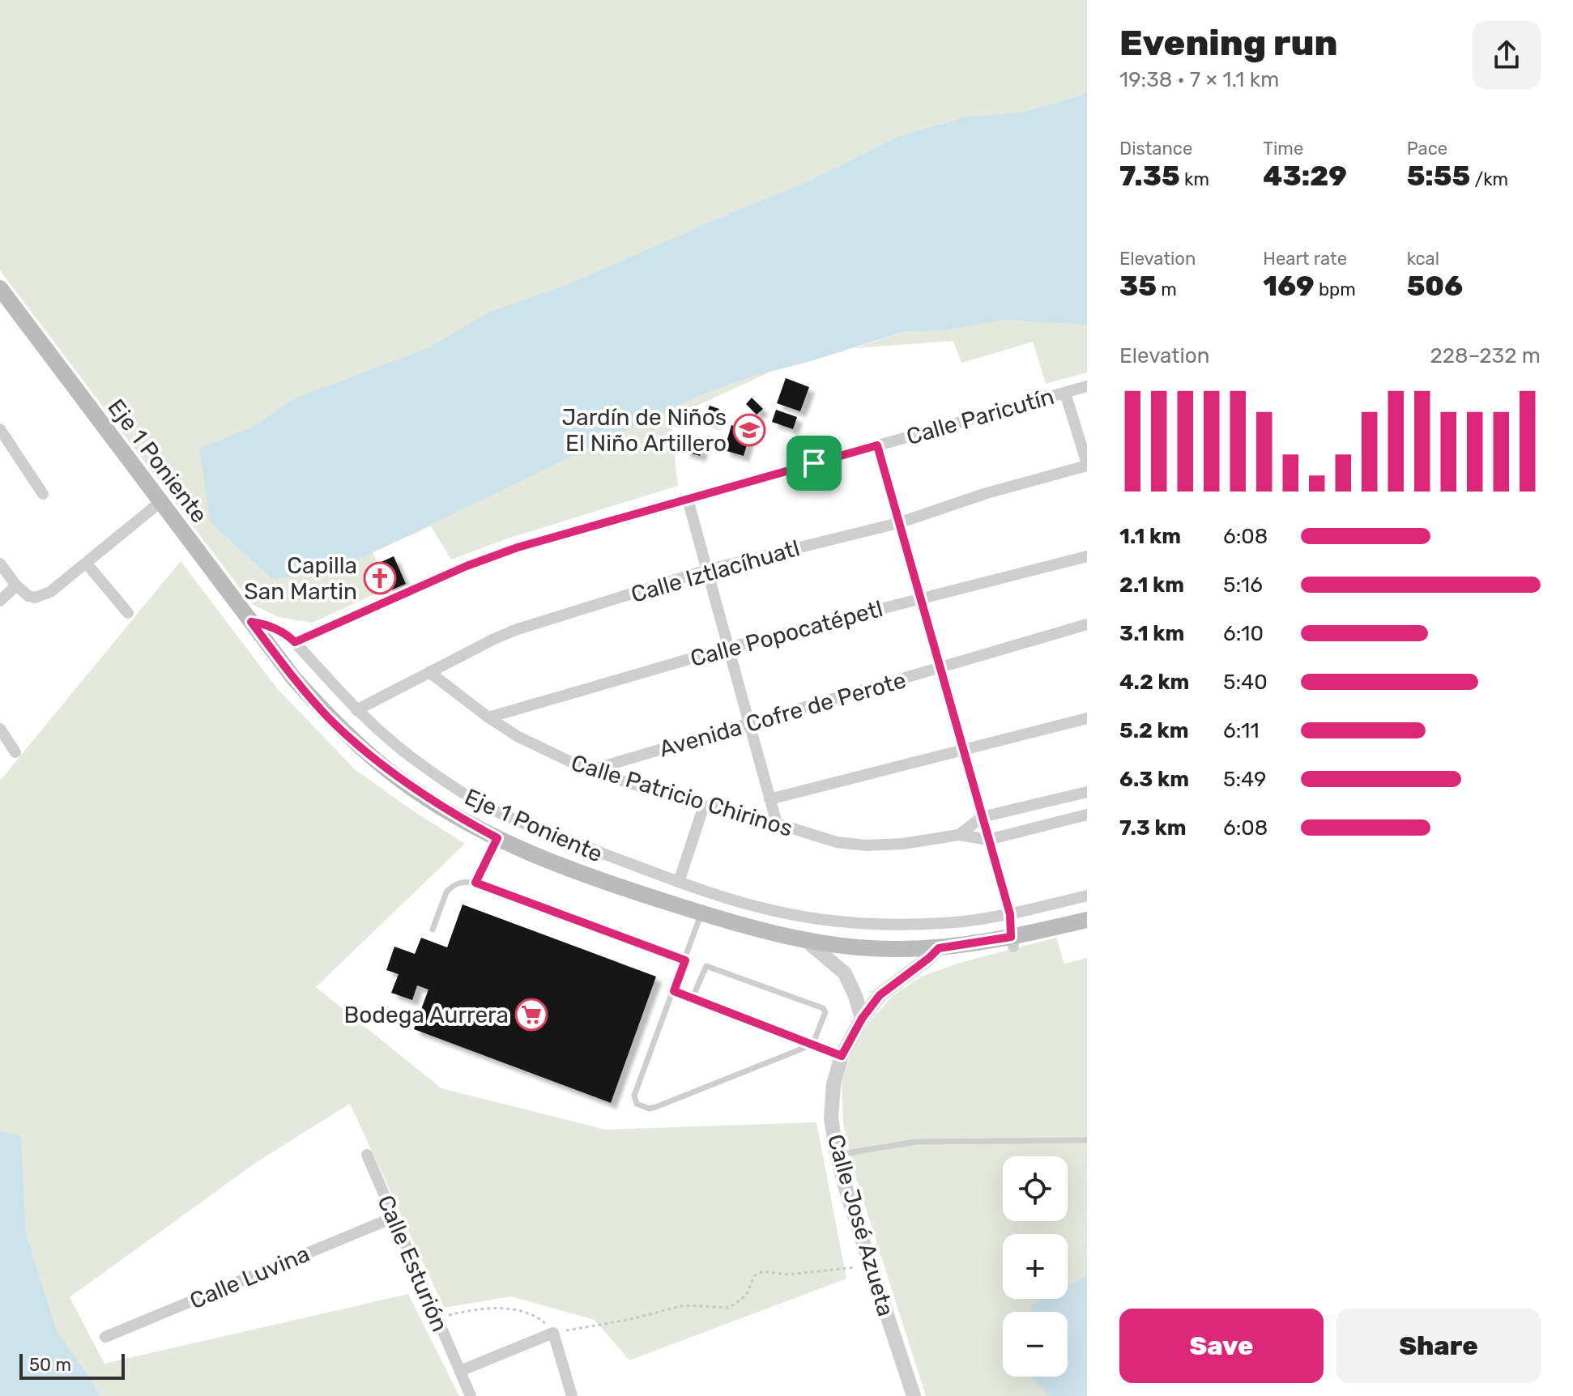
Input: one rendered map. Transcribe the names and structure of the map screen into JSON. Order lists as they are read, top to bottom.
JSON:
{
  "streets": {
    "main road": ["Eje 1 Poniente"],
    "street": [
      "Calle Paricutín",
      "Calle Iztlacíhuatl",
      "Calle Popocatépetl",
      "Avenida Cofre de Perote",
      "Calle Patricio Chirinos",
      "Calle José Azueta",
      "Calle Esturión",
      "Calle Luvina"
    ]
  },
  "crossings": [
    ["Eje 1 Poniente", "Calle José Azueta"],
    ["Calle Iztlacíhuatl", "Calle Patricio Chirinos"],
    ["Calle Popocatépetl", "Calle Patricio Chirinos"],
    ["Avenida Cofre de Perote", "Calle Patricio Chirinos"],
    ["Calle Esturión", "Calle Luvina"]
  ],
  "places": {
    "school or university": ["Jardín de Niños El Niño Artillero"],
    "church": ["Capilla San Martin"],
    "supermarket": ["Bodega Aurrera"]
  },
  "scale_bar": "50 m",
  "page": {
    "heading": ["Evening run", "19:38 · 7 × 1.1 km"],
    "stats": [
      ["Distance", "7.35 km"],
      ["Time", "43:29"],
      ["Pace", "5:55 /km"],
      ["Elevation", "35 m"],
      ["Heart rate", "169 bpm"],
      ["kcal", "506"]
    ],
    "chart": ["Elevation", "228–232 m"],
    "list": [
      {
        "name": "1.1 km",
        "note": "6:08"
      },
      {
        "name": "2.1 km",
        "note": "5:16"
      },
      {
        "name": "3.1 km",
        "note": "6:10"
      },
      {
        "name": "4.2 km",
        "note": "5:40"
      },
      {
        "name": "5.2 km",
        "note": "6:11"
      },
      {
        "name": "6.3 km",
        "note": "5:49"
      },
      {
        "name": "7.3 km",
        "note": "6:08"
      }
    ],
    "map_buttons": ["+", "−"],
    "buttons": ["Save", "Share"],
    "scale": "50 m"
  }
}
